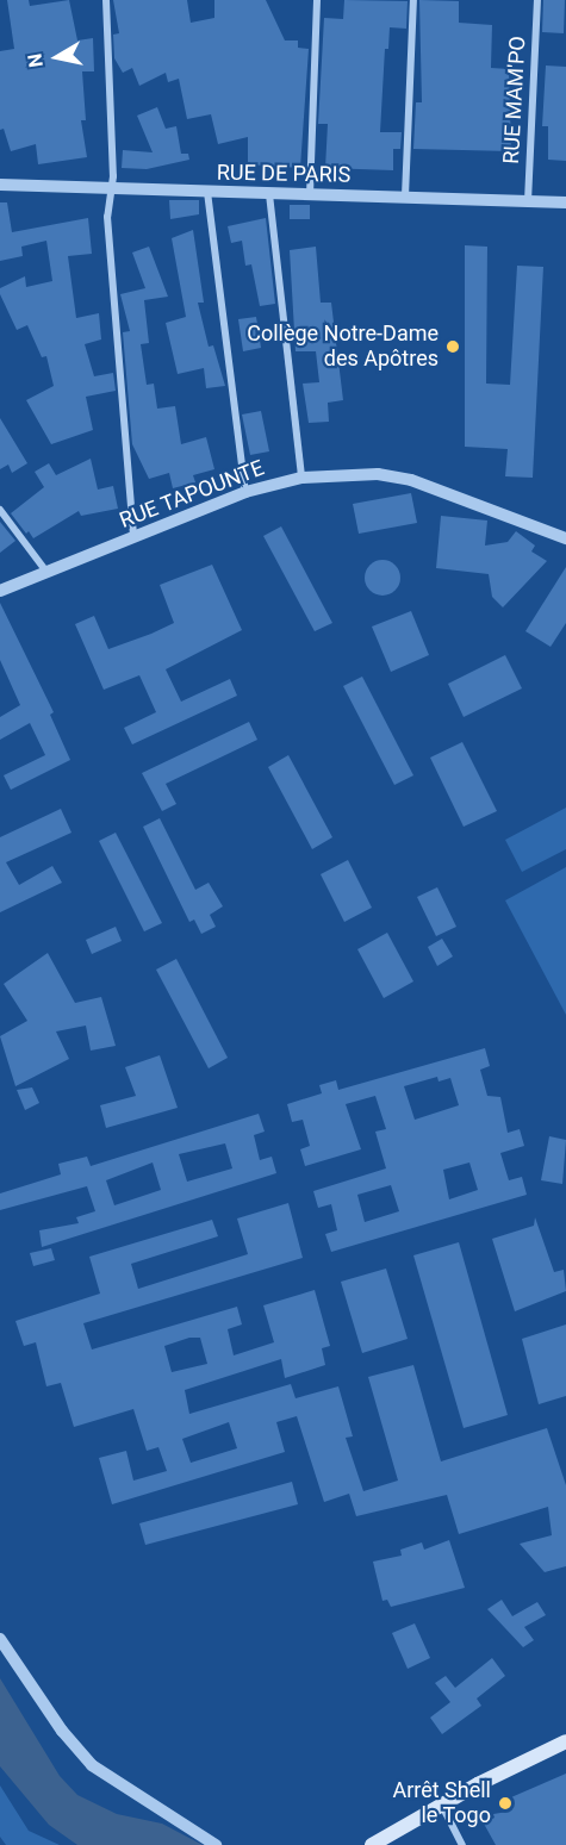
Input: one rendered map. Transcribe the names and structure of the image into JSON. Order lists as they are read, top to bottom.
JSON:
{
  "streets": {
    "street": ["RUE MAM'PO", "RUE DE PARIS", "RUE TAPOUNTE"]
  },
  "crossings": [
    ["RUE MAM'PO", "RUE DE PARIS"]
  ],
  "places": ["Collège Notre-Dame des Apôtres", "Arrêt Shell le Togo"],
  "north": "left"
}
